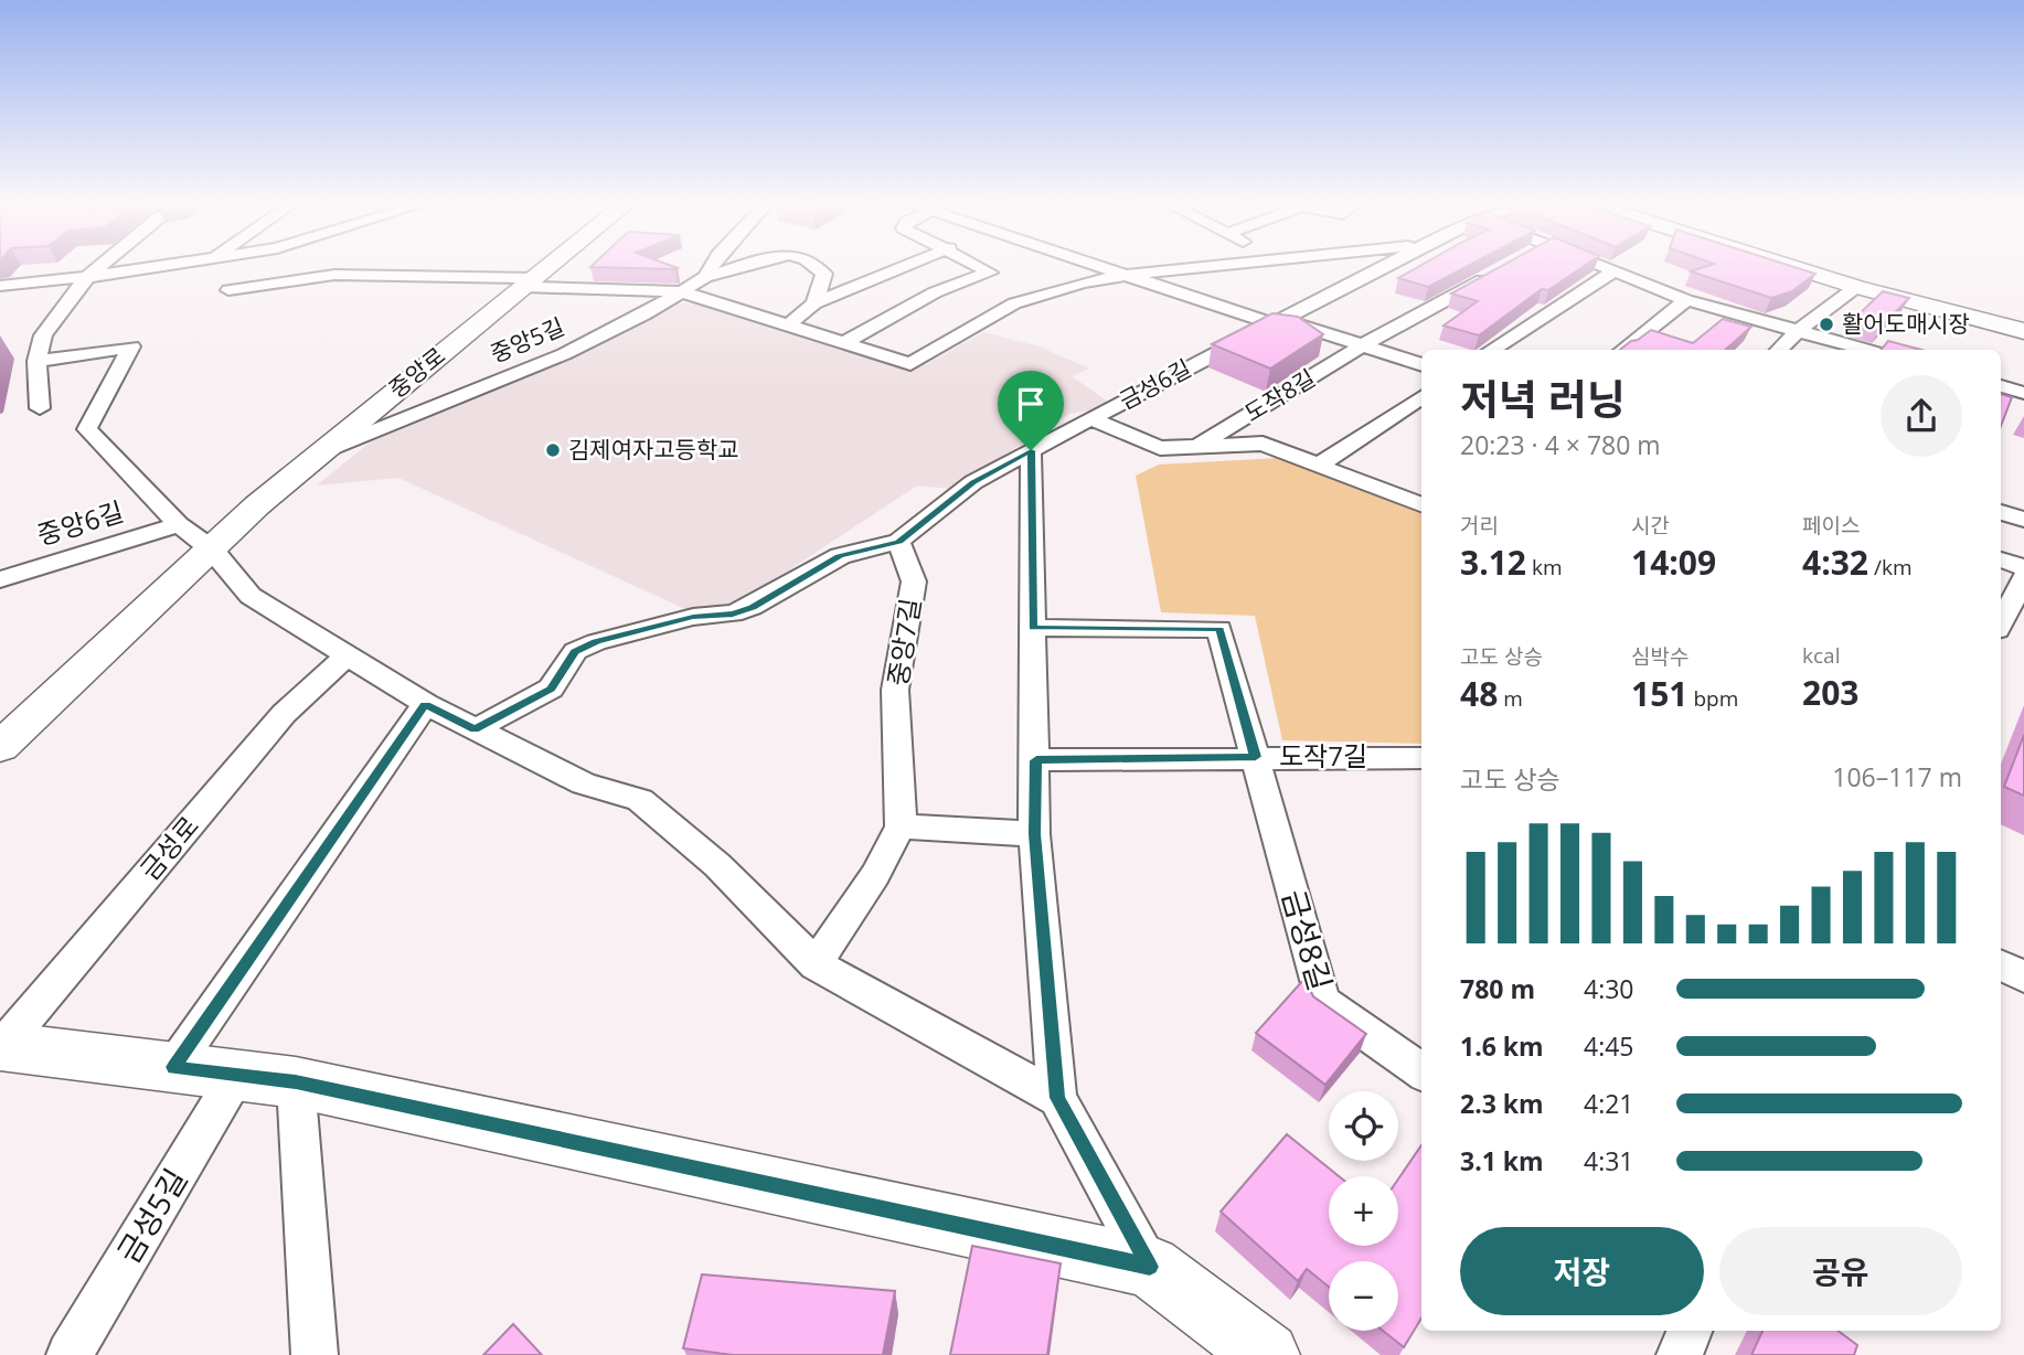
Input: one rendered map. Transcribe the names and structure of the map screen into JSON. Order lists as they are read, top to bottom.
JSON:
{
  "streets": {
    "street": [
      "중앙5길",
      "중앙로",
      "금성6길",
      "도작8길",
      "중앙6길",
      "중앙7길",
      "도작7길",
      "금성로",
      "금성8길",
      "금성5길"
    ]
  },
  "crossings": [
    ["중앙5길", "중앙로"],
    ["금성6길", "도작8길"],
    ["금성6길", "중앙7길"],
    ["도작7길", "금성8길"],
    ["금성로", "금성5길"]
  ],
  "places": ["활어도매시장", "김제여자고등학교"],
  "page": {
    "heading": ["저녁 러닝", "20:23 · 4 × 780 m"],
    "stats": [
      ["거리", "3.12 km"],
      ["시간", "14:09"],
      ["페이스", "4:32 /km"],
      ["고도 상승", "48 m"],
      ["심박수", "151 bpm"],
      ["kcal", "203"]
    ],
    "chart": ["고도 상승", "106–117 m"],
    "list": [
      {
        "name": "780 m",
        "note": "4:30"
      },
      {
        "name": "1.6 km",
        "note": "4:45"
      },
      {
        "name": "2.3 km",
        "note": "4:21"
      },
      {
        "name": "3.1 km",
        "note": "4:31"
      }
    ],
    "map_buttons": ["+", "−"],
    "buttons": ["저장", "공유"]
  }
}
